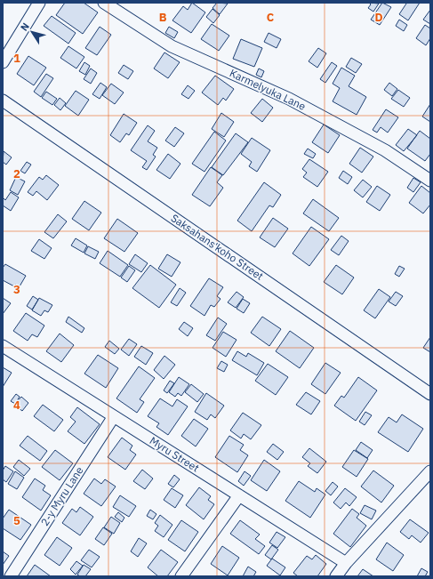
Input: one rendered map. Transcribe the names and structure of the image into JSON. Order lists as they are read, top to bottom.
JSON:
{
  "streets": {
    "street": [
      "Karmelyuka Lane",
      "Saksahansʹkoho Street",
      "Myru Street",
      "2-y Myru Lane"
    ]
  },
  "crossings": [
    ["Myru Street", "2-y Myru Lane"]
  ],
  "north": "top left",
  "grid": {
    "columns": ["B", "C", "D"],
    "rows": [
      "1",
      "2",
      "3",
      "4",
      "5"
    ]
  }
}
